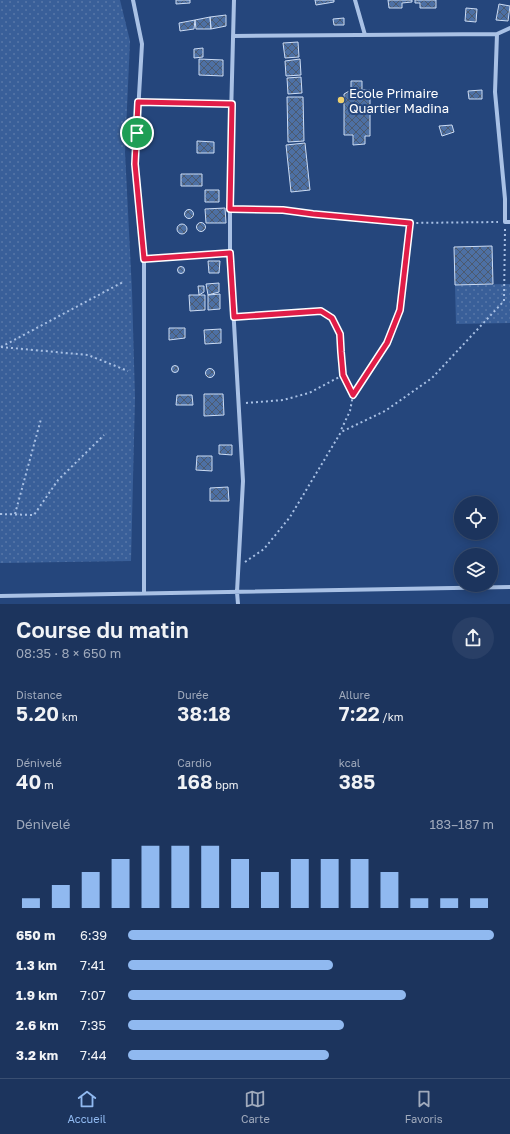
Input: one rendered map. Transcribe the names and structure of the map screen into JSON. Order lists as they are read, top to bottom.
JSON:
{
  "places": ["Ecole Primaire Quartier Madina"],
  "page": {
    "heading": ["Course du matin", "08:35 · 8 × 650 m"],
    "stats": [
      ["Distance", "5.20 km"],
      ["Durée", "38:18"],
      ["Allure", "7:22 /km"],
      ["Dénivelé", "40 m"],
      ["Cardio", "168 bpm"],
      ["kcal", "385"]
    ],
    "chart": ["Dénivelé", "183–187 m"],
    "list": [
      {
        "name": "650 m",
        "note": "6:39"
      },
      {
        "name": "1.3 km",
        "note": "7:41"
      },
      {
        "name": "1.9 km",
        "note": "7:07"
      },
      {
        "name": "2.6 km",
        "note": "7:35"
      },
      {
        "name": "3.2 km",
        "note": "7:44"
      }
    ],
    "tabs": ["Accueil", "Carte", "Favoris"]
  }
}
